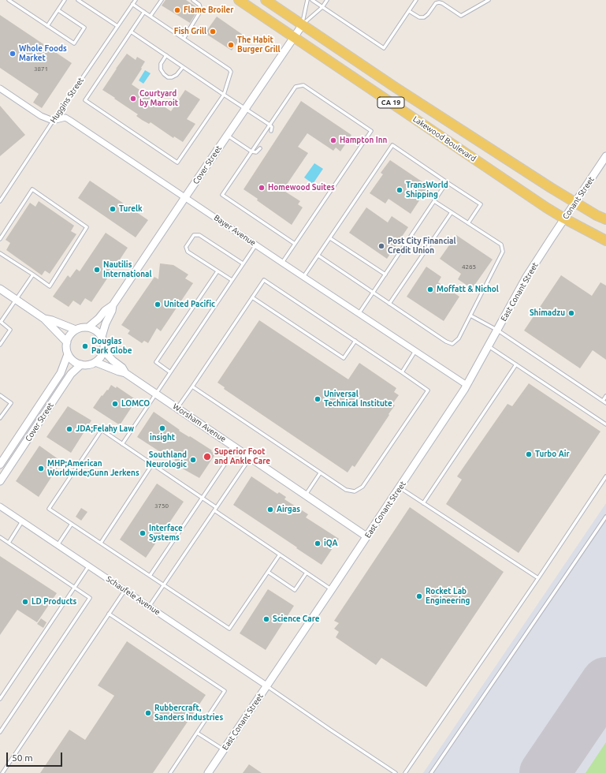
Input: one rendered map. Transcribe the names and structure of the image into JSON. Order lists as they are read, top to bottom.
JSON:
{
  "streets": {
    "main road": ["CA 19", "Lakewood Boulevard"],
    "street": [
      "Cover Street",
      "Conant Street",
      "Bayer Avenue",
      "East Conant Street",
      "Worsham Avenue",
      "Schaufele Avenue"
    ],
    "lane": ["Huggins Street"]
  },
  "crossings": [
    ["Huggins Street", "Bayer Avenue"],
    ["Lakewood Boulevard", "Cover Street"],
    ["Lakewood Boulevard", "Conant Street"],
    ["Cover Street", "Bayer Avenue"],
    ["Cover Street", "Worsham Avenue"],
    ["Conant Street", "East Conant Street"],
    ["Bayer Avenue", "East Conant Street"],
    ["East Conant Street", "Worsham Avenue"],
    ["East Conant Street", "Schaufele Avenue"]
  ],
  "places": [
    "Flame Broiler",
    "Fish Grill",
    "The Habit Burger Grill",
    "Whole Foods Market",
    "Courtyard by Marroit",
    "Hampton Inn",
    "Homewood Suites",
    "TransWorld Shipping",
    "Turelk",
    "Post City Financial Credit Union",
    "Nautilis International",
    "Moffatt & Nichol",
    "United Pacific",
    "Shimadzu",
    "Douglas Park Globe",
    "Universal Technical Institute",
    "LOMCO",
    "insight",
    "JDA;Felahy Law",
    "Turbo Air",
    "Superior Foot and Ankle Care",
    "Southland Neurologic",
    "MHP;American Worldwide;Gunn Jerkens",
    "Airgas",
    "Interface Systems",
    "iQA",
    "Rocket Lab Engineering",
    "LD Products",
    "Science Care",
    "Rubbercraft, Sanders Industries"
  ],
  "house_numbers": ["3871", "4265", "3750"],
  "scale_bar": "50 m"
}
